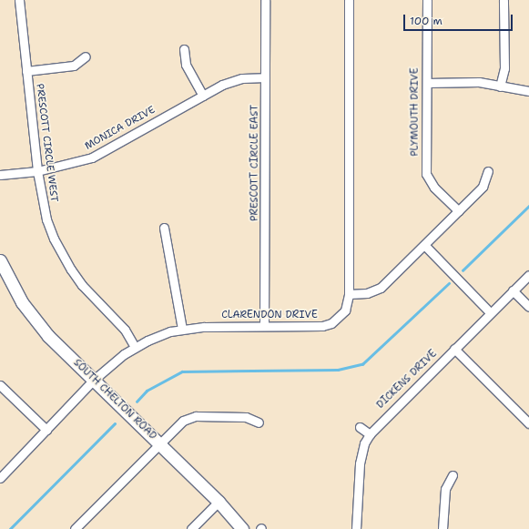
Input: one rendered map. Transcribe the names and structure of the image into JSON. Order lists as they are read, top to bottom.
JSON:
{
  "streets": {
    "main road": ["SOUTH CHELTON ROAD"],
    "street": [
      "PLYMOUTH DRIVE",
      "MONICA DRIVE",
      "PRESCOTT CIRCLE WEST",
      "PRESCOTT CIRCLE EAST",
      "CLARENDON DRIVE",
      "DICKENS DRIVE"
    ]
  },
  "crossings": [
    ["MONICA DRIVE", "PRESCOTT CIRCLE WEST"],
    ["MONICA DRIVE", "PRESCOTT CIRCLE EAST"],
    ["PRESCOTT CIRCLE WEST", "CLARENDON DRIVE"],
    ["PRESCOTT CIRCLE EAST", "CLARENDON DRIVE"],
    ["CLARENDON DRIVE", "SOUTH CHELTON ROAD"]
  ],
  "scale_bar": "100 m"
}
